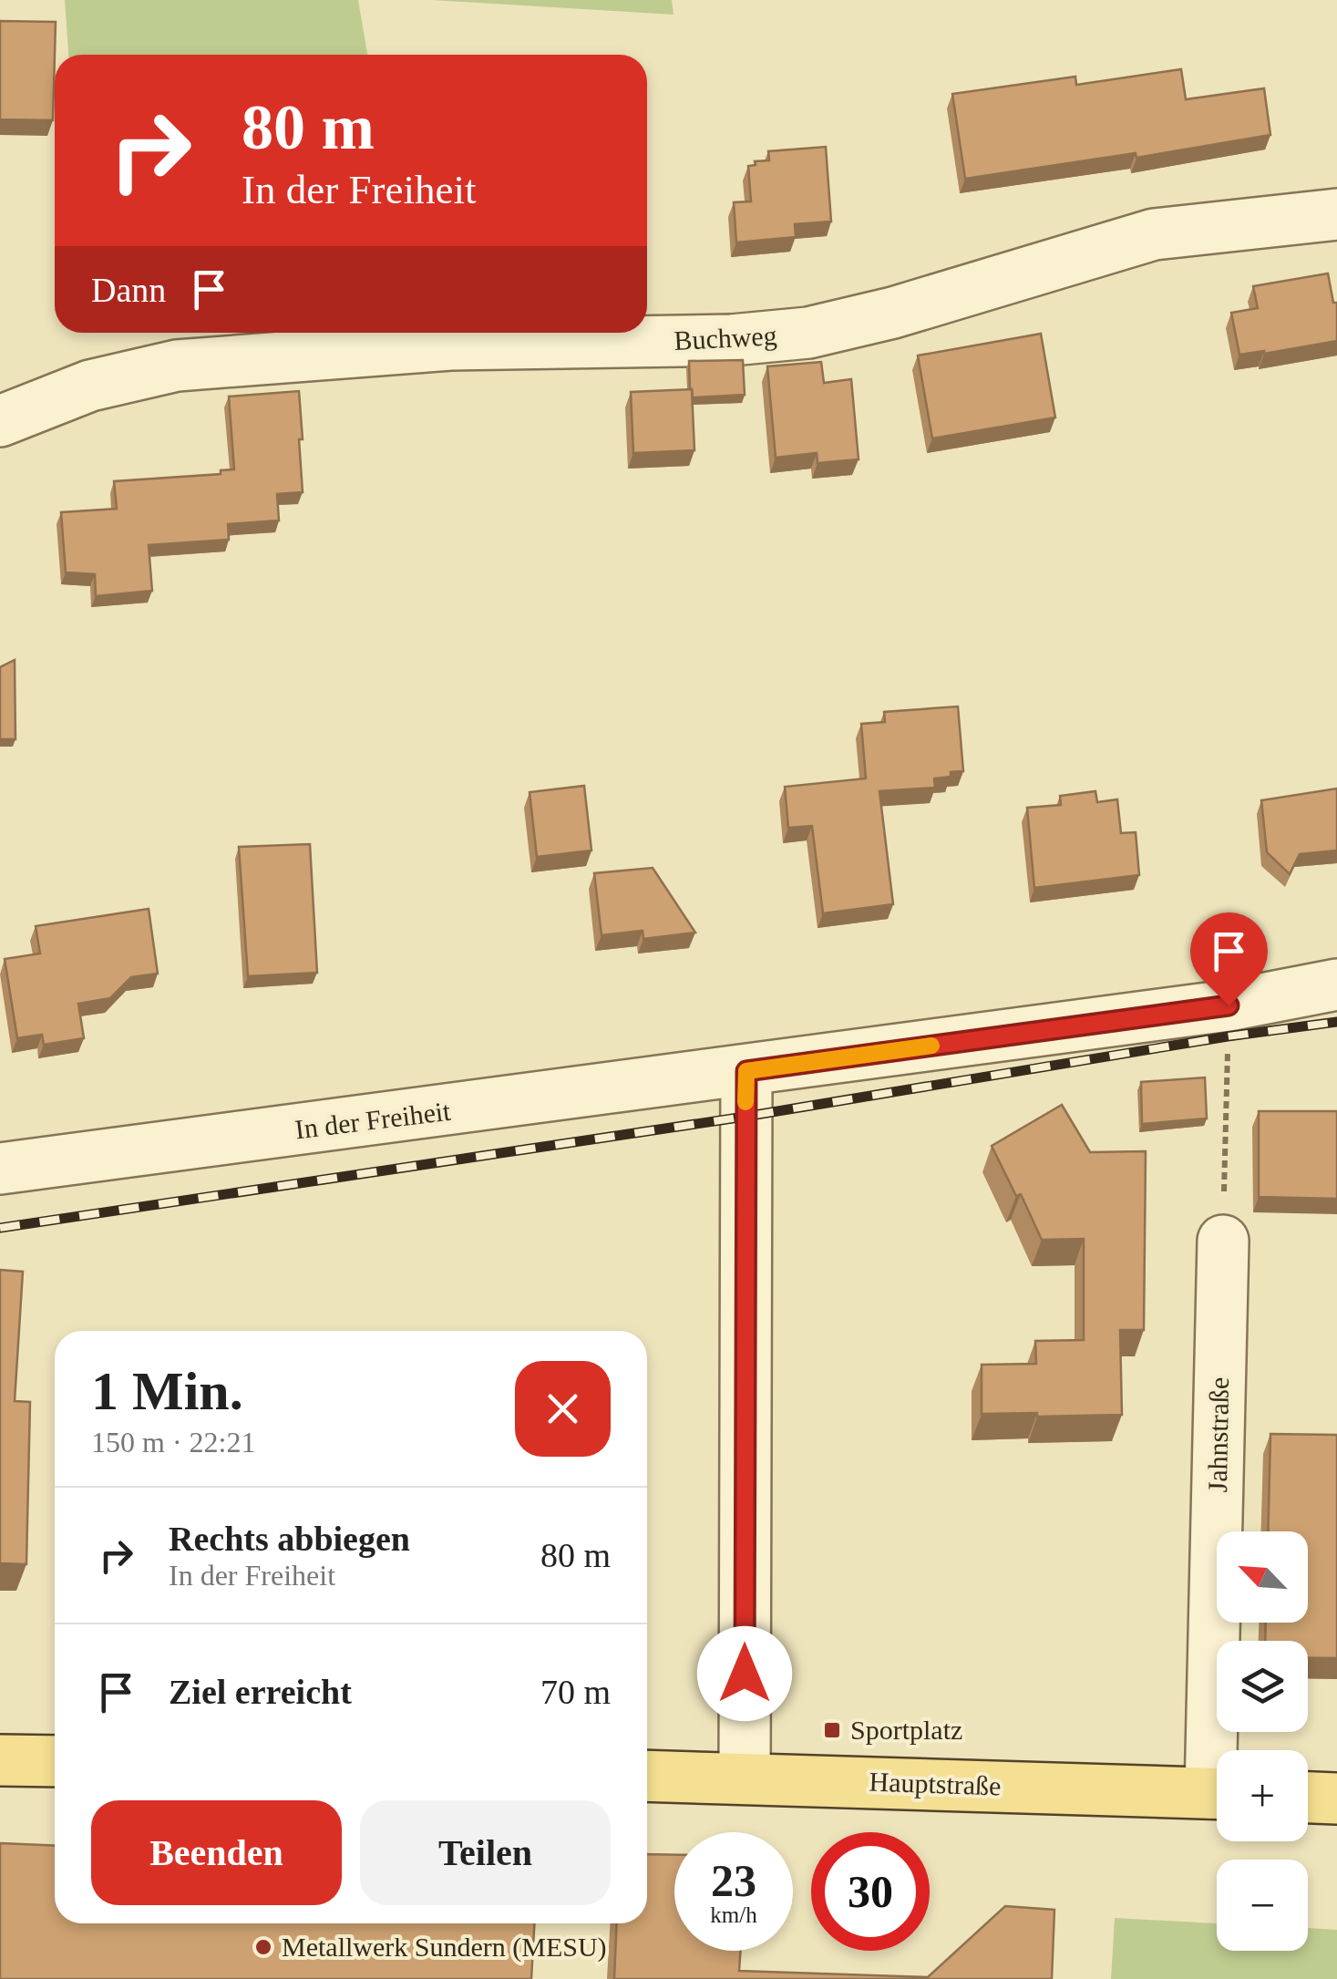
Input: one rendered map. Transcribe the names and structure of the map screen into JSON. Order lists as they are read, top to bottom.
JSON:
{
  "streets": {
    "main road": ["Hauptstraße"],
    "street": ["Buchweg", "In der Freiheit", "Jahnstraße"]
  },
  "places": {
    "transit": ["Sportplatz"],
    "other": ["Metallwerk Sundern (MESU)"]
  },
  "north": "top left",
  "page": {
    "turn": ["80 m", "In der Freiheit"],
    "then": "Dann",
    "heading": ["1 Min.", "150 m · 22:21"],
    "list": [
      {
        "name": "Rechts abbiegen",
        "note": "In der Freiheit",
        "value": "80 m"
      },
      {
        "name": "Ziel erreicht",
        "value": "70 m"
      }
    ],
    "map_buttons": ["+", "−"],
    "buttons": ["Beenden", "Teilen"],
    "speed": "23 km/h",
    "limit": "30"
  }
}
